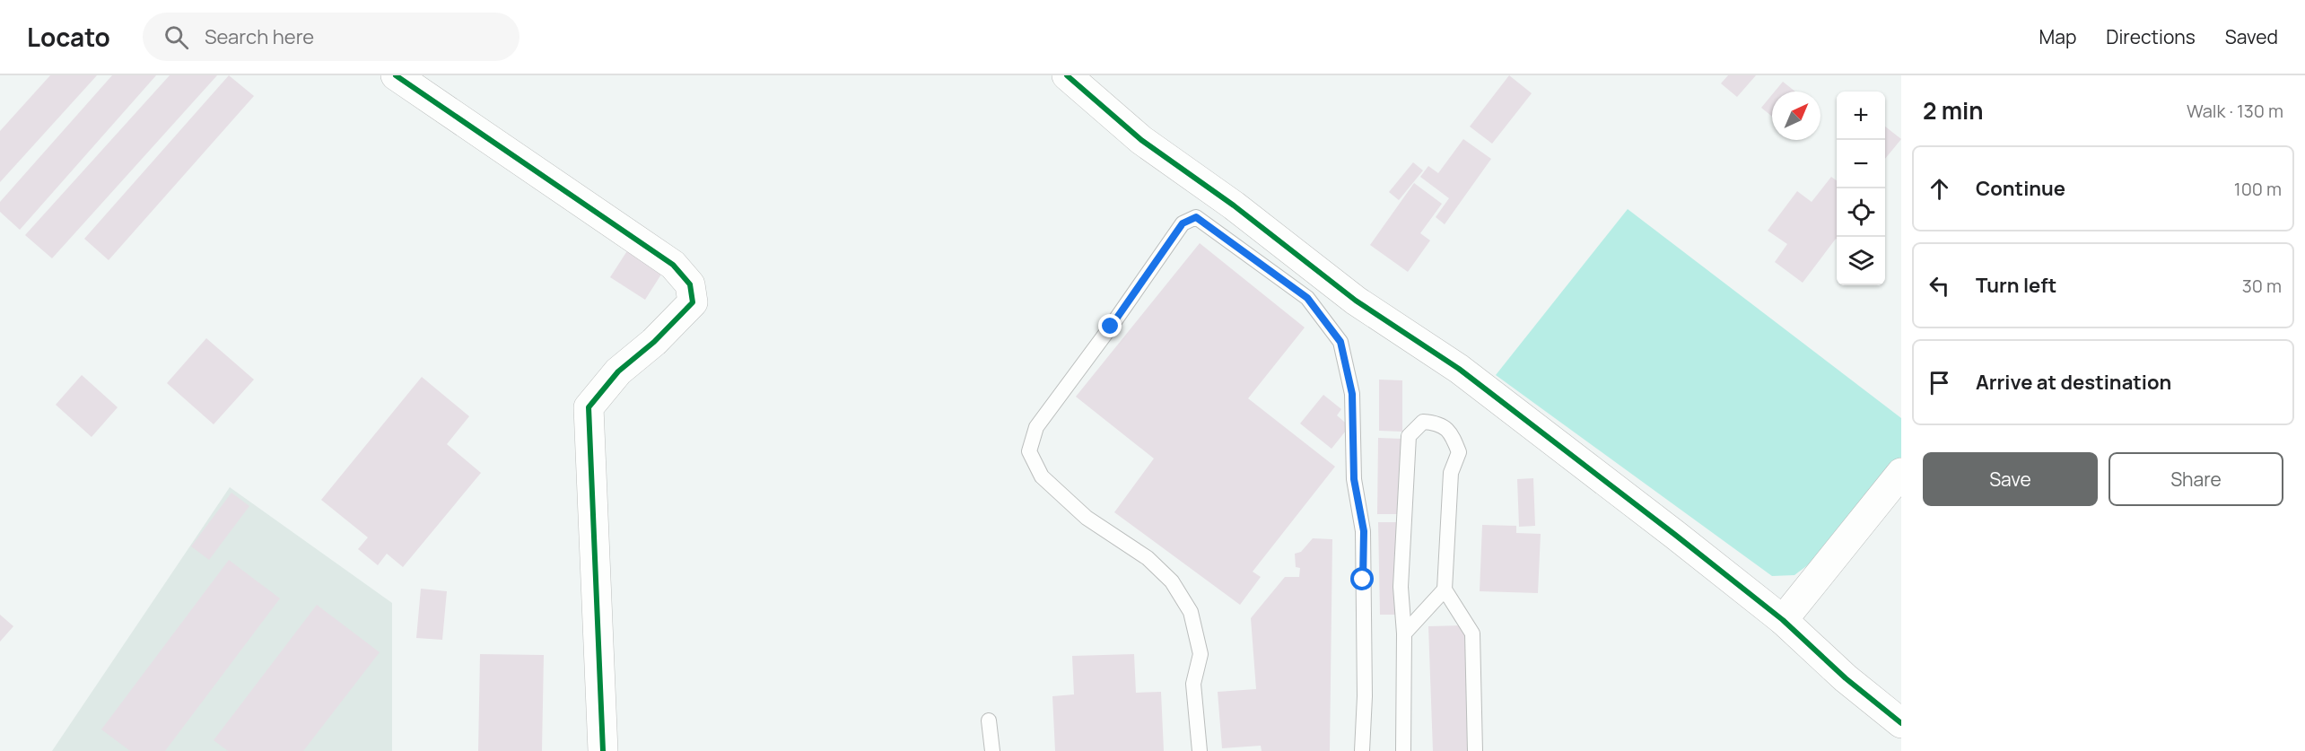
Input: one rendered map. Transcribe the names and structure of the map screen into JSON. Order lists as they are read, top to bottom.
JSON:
{
  "north": "top right",
  "page": {
    "header": "Locato",
    "search": "Search here",
    "nav": ["Map", "Directions", "Saved"],
    "heading": ["2 min", "Walk · 130 m"],
    "map_buttons": ["+", "−"],
    "list": [
      ["Continue", "100 m"],
      ["Turn left", "30 m"],
      "Arrive at destination"
    ],
    "buttons": ["Save", "Share"]
  }
}
